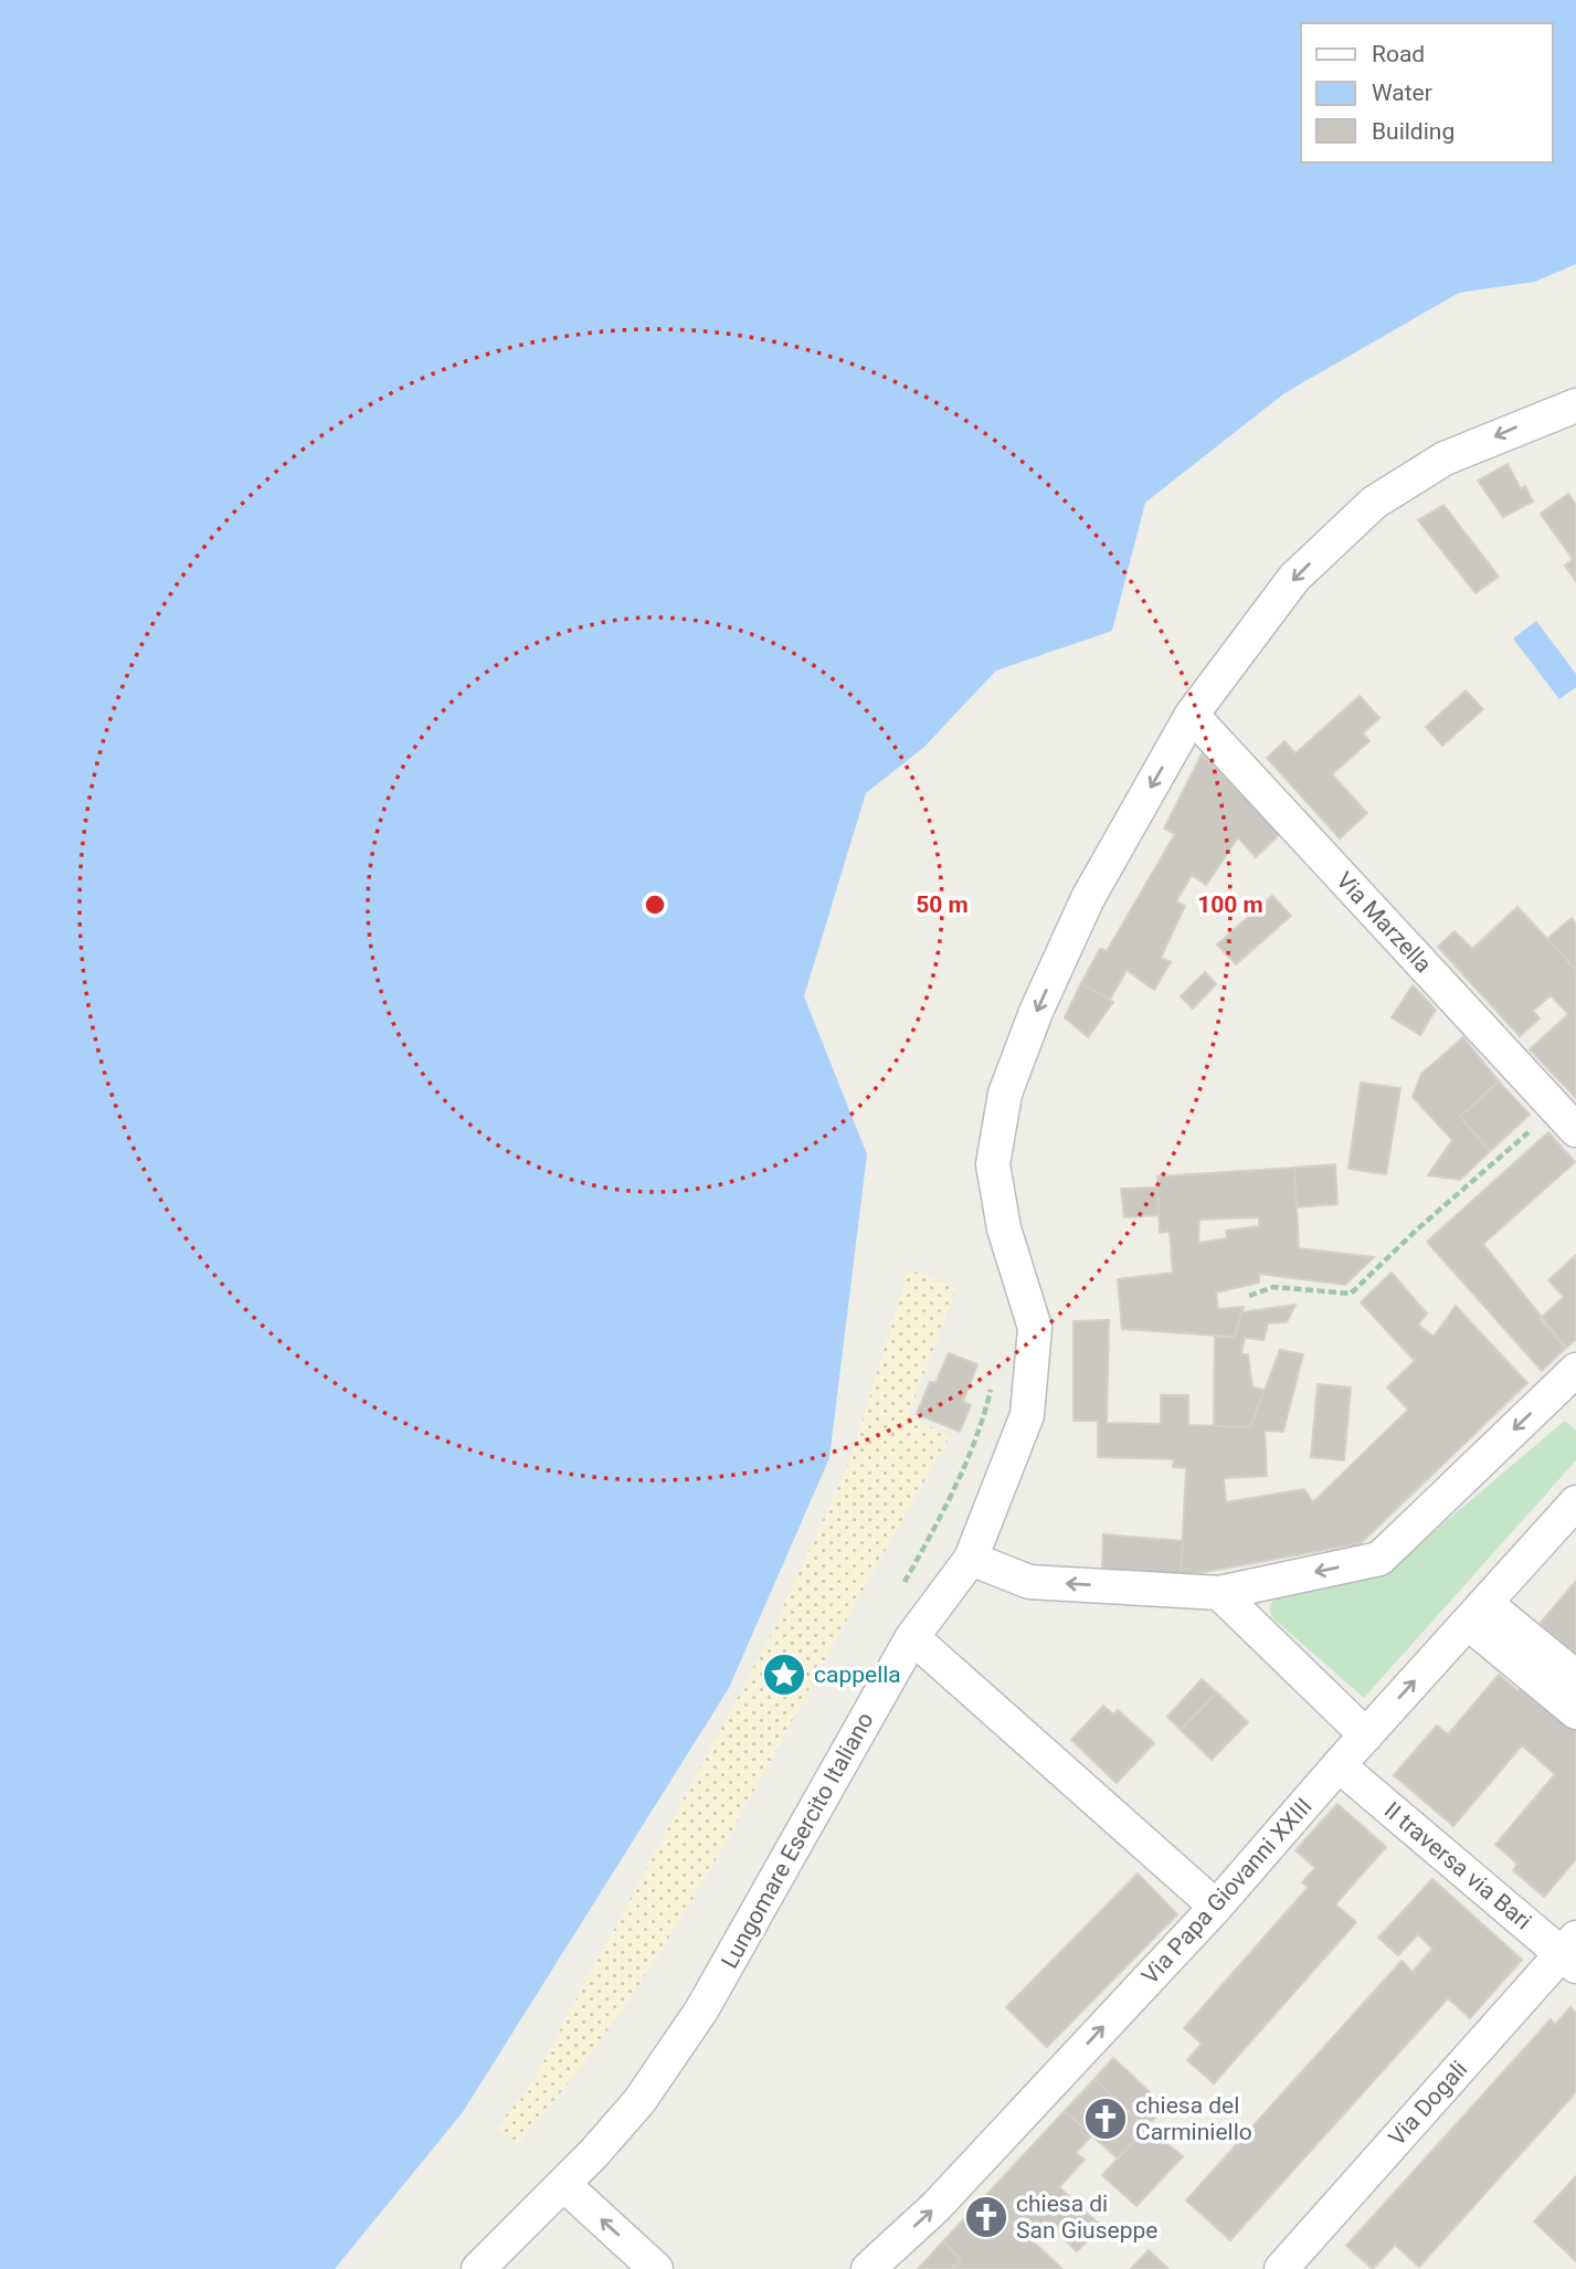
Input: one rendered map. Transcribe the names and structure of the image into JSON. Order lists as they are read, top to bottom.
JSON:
{
  "streets": {
    "street": [
      "Via Marzella",
      "Lungomare Esercito Italiano",
      "II traversa via Bari",
      "Via Papa Giovanni XXIII",
      "Via Dogali"
    ]
  },
  "crossings": [
    ["Via Marzella", "Lungomare Esercito Italiano"],
    ["II traversa via Bari", "Via Papa Giovanni XXIII"],
    ["II traversa via Bari", "Via Dogali"]
  ],
  "one_way": ["Lungomare Esercito Italiano", "Via Papa Giovanni XXIII"],
  "places": {
    "place": ["cappella"],
    "church": ["chiesa del Carminiello", "chiesa di San Giuseppe"]
  },
  "legend": ["Road", "Water", "Building"],
  "rings": ["50 m", "100 m"]
}
